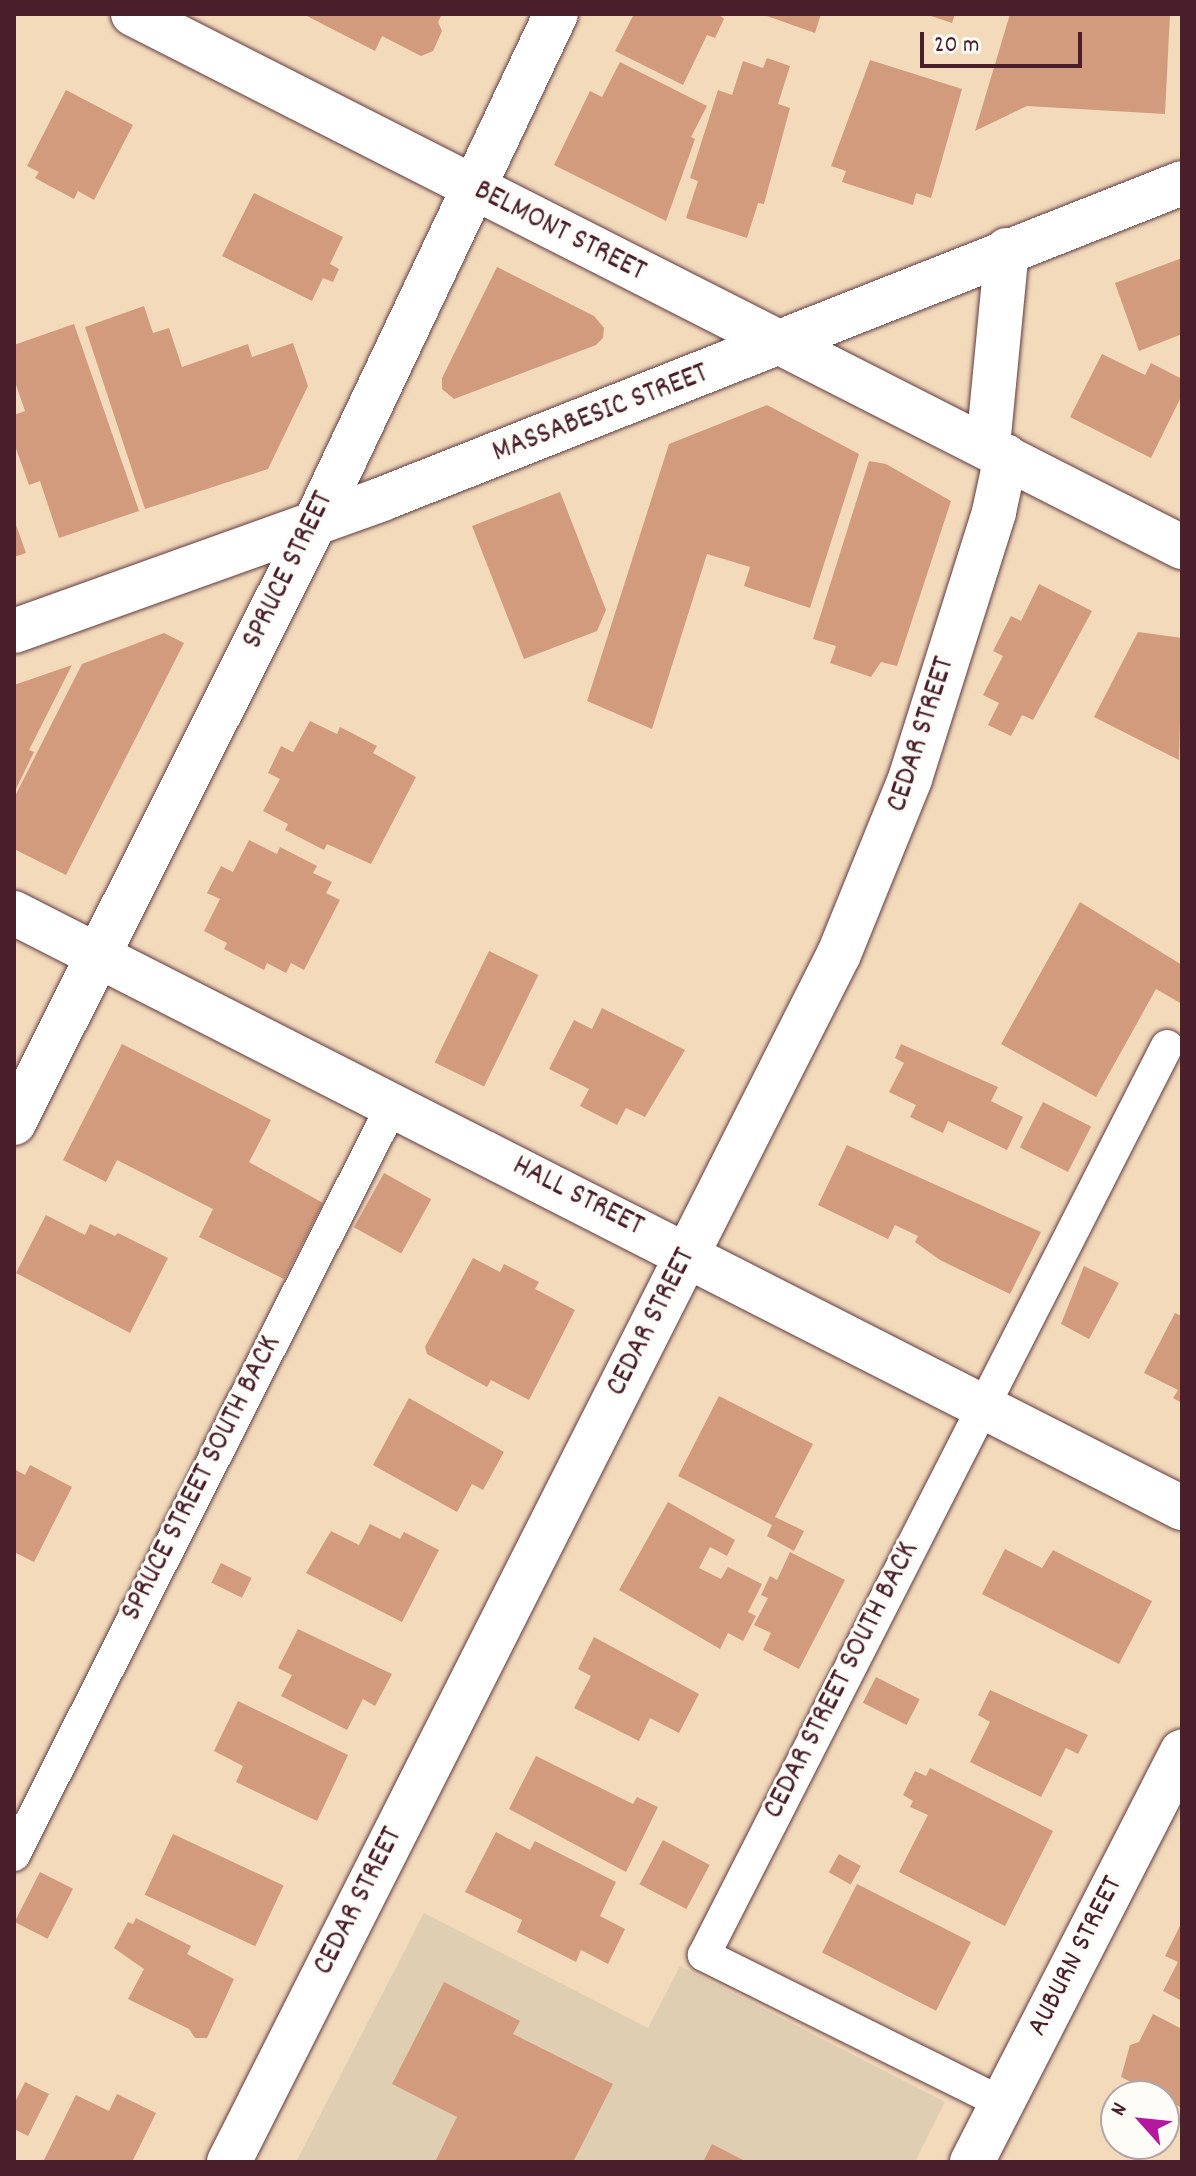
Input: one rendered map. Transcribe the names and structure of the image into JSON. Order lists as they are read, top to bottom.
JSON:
{
  "streets": {
    "street": [
      "BELMONT STREET",
      "MASSABESIC STREET",
      "SPRUCE STREET",
      "CEDAR STREET",
      "HALL STREET",
      "AUBURN STREET"
    ],
    "lane": ["SPRUCE STREET SOUTH BACK", "CEDAR STREET SOUTH BACK"]
  },
  "crossings": [
    ["BELMONT STREET", "MASSABESIC STREET"],
    ["BELMONT STREET", "SPRUCE STREET"],
    ["BELMONT STREET", "CEDAR STREET"],
    ["MASSABESIC STREET", "SPRUCE STREET"],
    ["SPRUCE STREET", "HALL STREET"],
    ["CEDAR STREET", "HALL STREET"],
    ["HALL STREET", "SPRUCE STREET SOUTH BACK"],
    ["HALL STREET", "CEDAR STREET SOUTH BACK"],
    ["CEDAR STREET SOUTH BACK", "AUBURN STREET"]
  ],
  "scale_bar": "20 m",
  "north": "top left"
}
